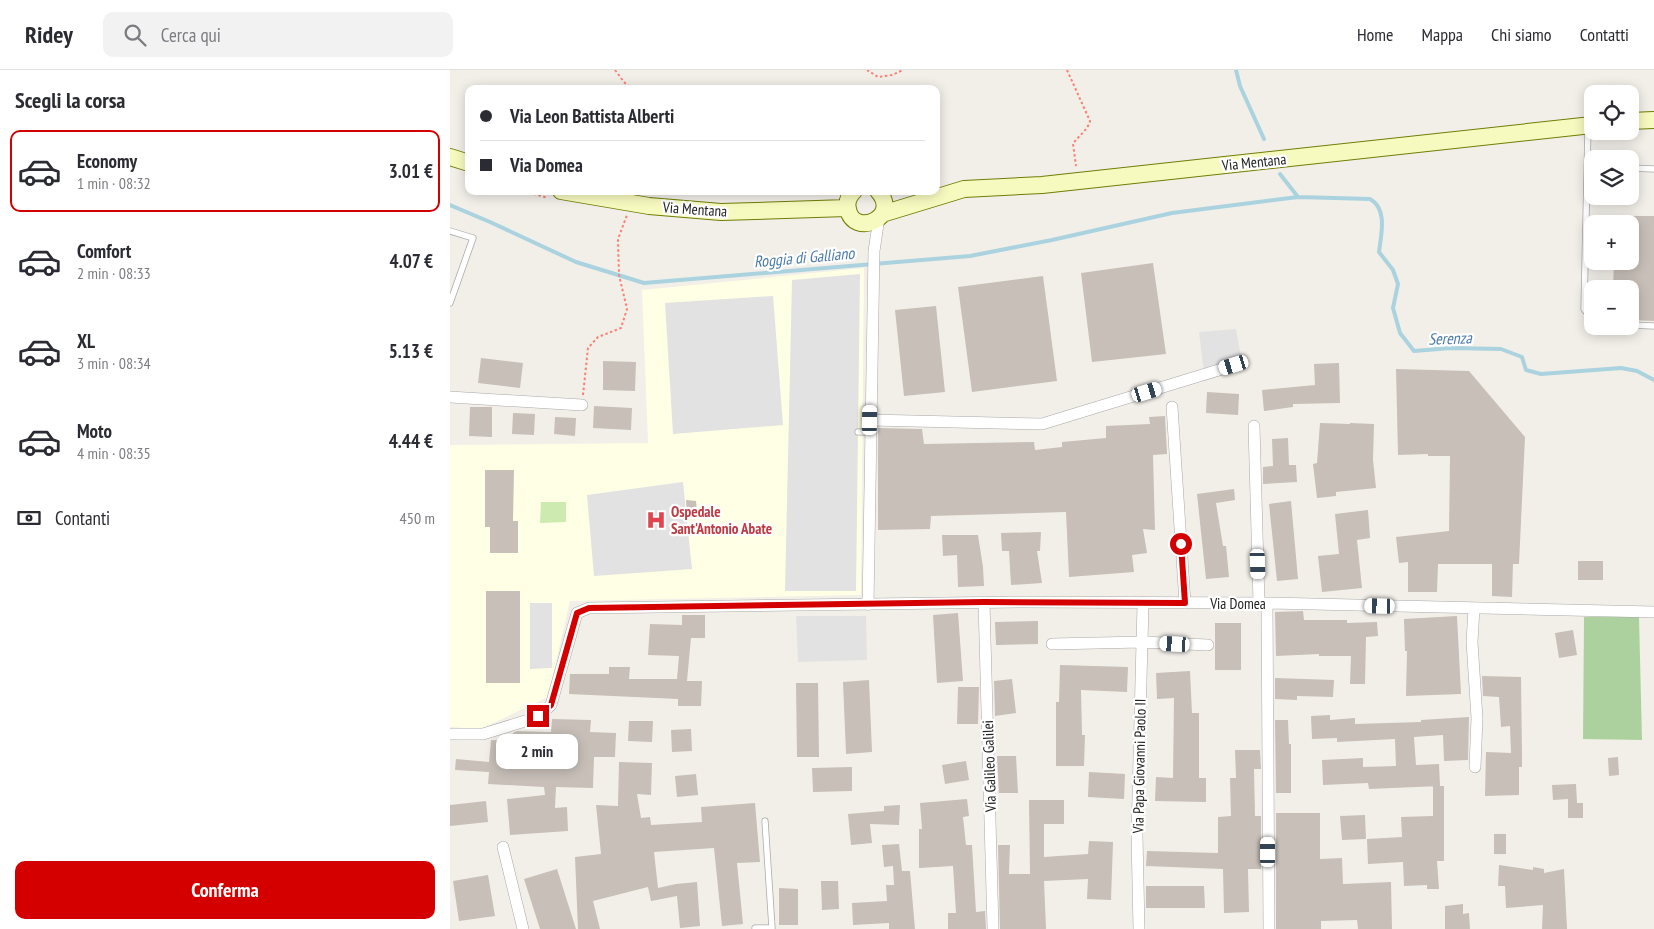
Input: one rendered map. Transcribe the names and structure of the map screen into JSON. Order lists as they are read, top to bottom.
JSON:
{
  "streets": {
    "street": [
      "Via Mentana",
      "Via Domea",
      "Via Galileo Galilei",
      "Via Papa Giovanni Paolo II"
    ]
  },
  "crossings": [
    ["Via Domea", "Via Galileo Galilei"],
    ["Via Domea", "Via Papa Giovanni Paolo II"]
  ],
  "water": ["Roggia di Galliano", "Serenza"],
  "places": {
    "hospital": ["Ospedale Sant'Antonio Abate"]
  },
  "page": {
    "header": "Ridey",
    "search": "Cerca qui",
    "nav": [
      "Home",
      "Mappa",
      "Chi siamo",
      "Contatti"
    ],
    "heading": "Scegli la corsa",
    "map_buttons": ["+", "−"],
    "banner": ["Via Leon Battista Alberti", "Via Domea"],
    "list": [
      {
        "name": "Economy",
        "note": "1 min · 08:32",
        "value": "3.01 €"
      },
      {
        "name": "Comfort",
        "note": "2 min · 08:33",
        "value": "4.07 €"
      },
      {
        "name": "XL",
        "note": "3 min · 08:34",
        "value": "5.13 €"
      },
      {
        "name": "Moto",
        "note": "4 min · 08:35",
        "value": "4.44 €"
      }
    ],
    "pay": ["Contanti", "450 m"],
    "bubble": "2 min",
    "buttons": "Conferma"
  }
}
